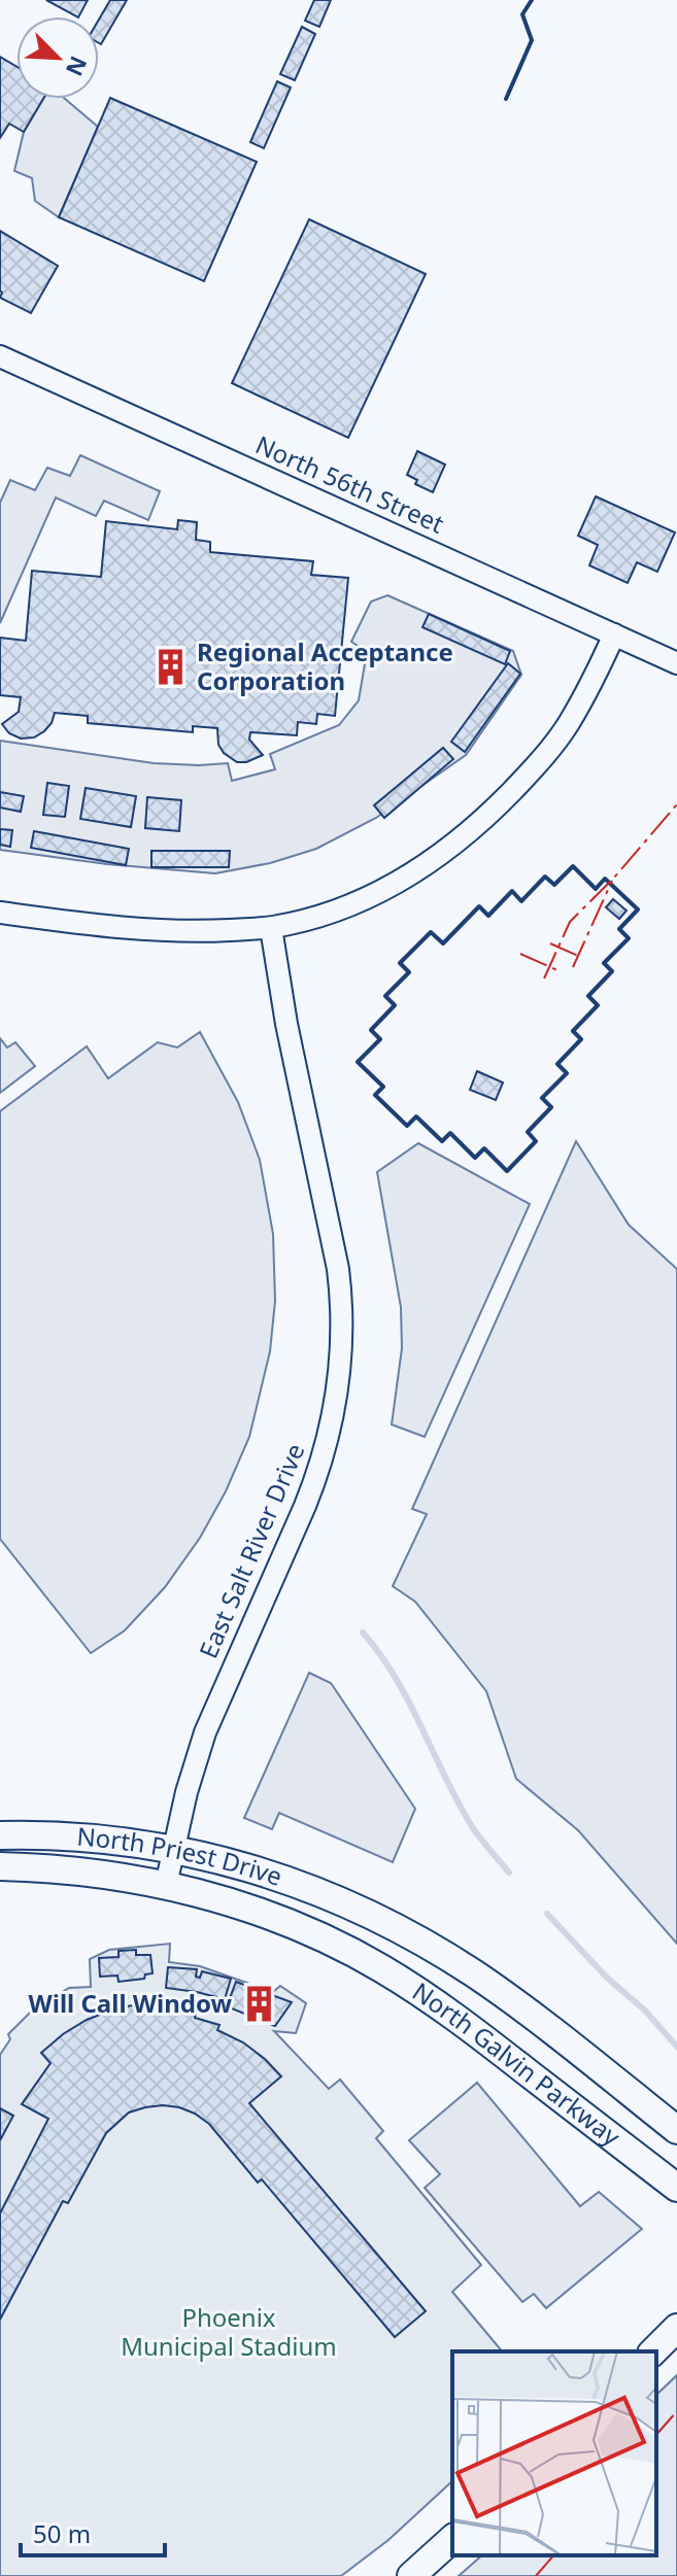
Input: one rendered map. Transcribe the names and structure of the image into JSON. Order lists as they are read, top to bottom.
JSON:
{
  "streets": {
    "main road": ["North Priest Drive", "North Galvin Parkway"],
    "street": ["North 56th Street", "East Salt River Drive"]
  },
  "crossings": [
    ["East Salt River Drive", "North Priest Drive"],
    ["North Priest Drive", "North Galvin Parkway"]
  ],
  "parks": ["Phoenix Municipal Stadium"],
  "places": {
    "building": ["Regional Acceptance Corporation", "Will Call Window"]
  },
  "scale_bar": "50 m",
  "north": "bottom right"
}
